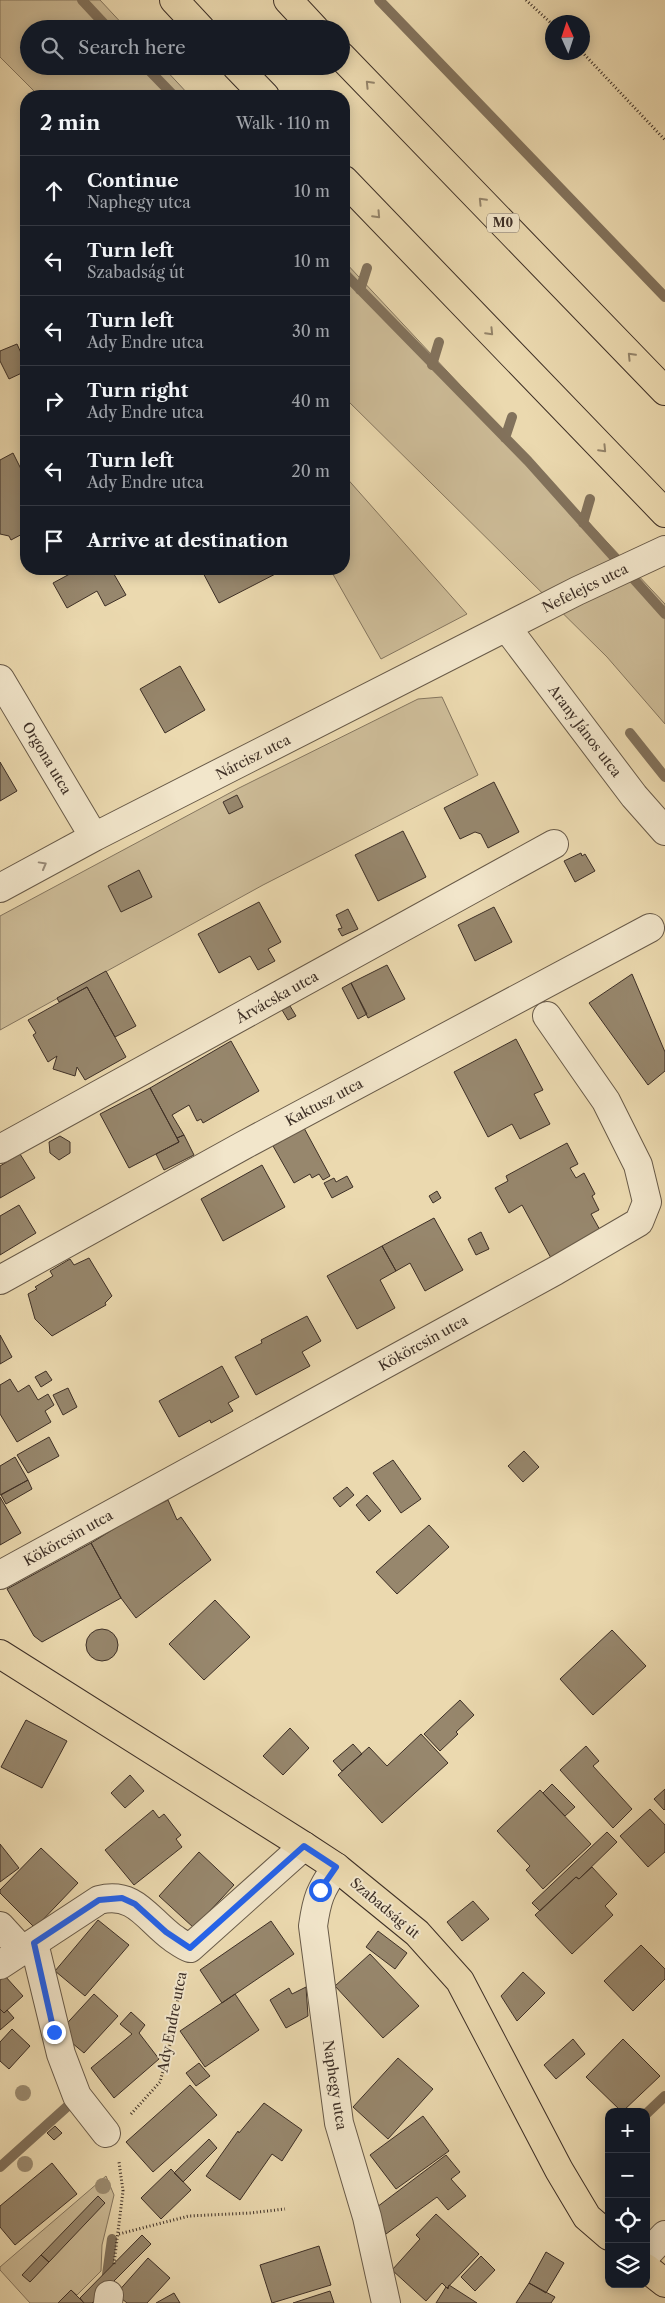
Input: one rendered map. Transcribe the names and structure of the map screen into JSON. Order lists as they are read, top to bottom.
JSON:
{
  "streets": {
    "main road": ["M0", "Szabadság út"],
    "street": [
      "Nefelejcs utca",
      "Arany János utca",
      "Nárcisz utca",
      "Orgona utca",
      "Árvácska utca",
      "Kaktusz utca",
      "Kökörcsin utca",
      "Naphegy utca"
    ],
    "path": ["Ady Endre utca"]
  },
  "crossings": [
    ["Nefelejcs utca", "Arany János utca"],
    ["Nefelejcs utca", "Nárcisz utca"],
    ["Arany János utca", "Nárcisz utca"],
    ["Nárcisz utca", "Orgona utca"],
    ["Szabadság út", "Naphegy utca"]
  ],
  "north": "top",
  "page": {
    "search": "Search here",
    "heading": ["2 min", "Walk · 110 m"],
    "list": [
      ["Continue", "Naphegy utca", "10 m"],
      ["Turn left", "Szabadság út", "10 m"],
      ["Turn left", "Ady Endre utca", "30 m"],
      ["Turn right", "Ady Endre utca", "40 m"],
      ["Turn left", "Ady Endre utca", "20 m"],
      "Arrive at destination"
    ],
    "map_buttons": ["+", "−"]
  }
}
